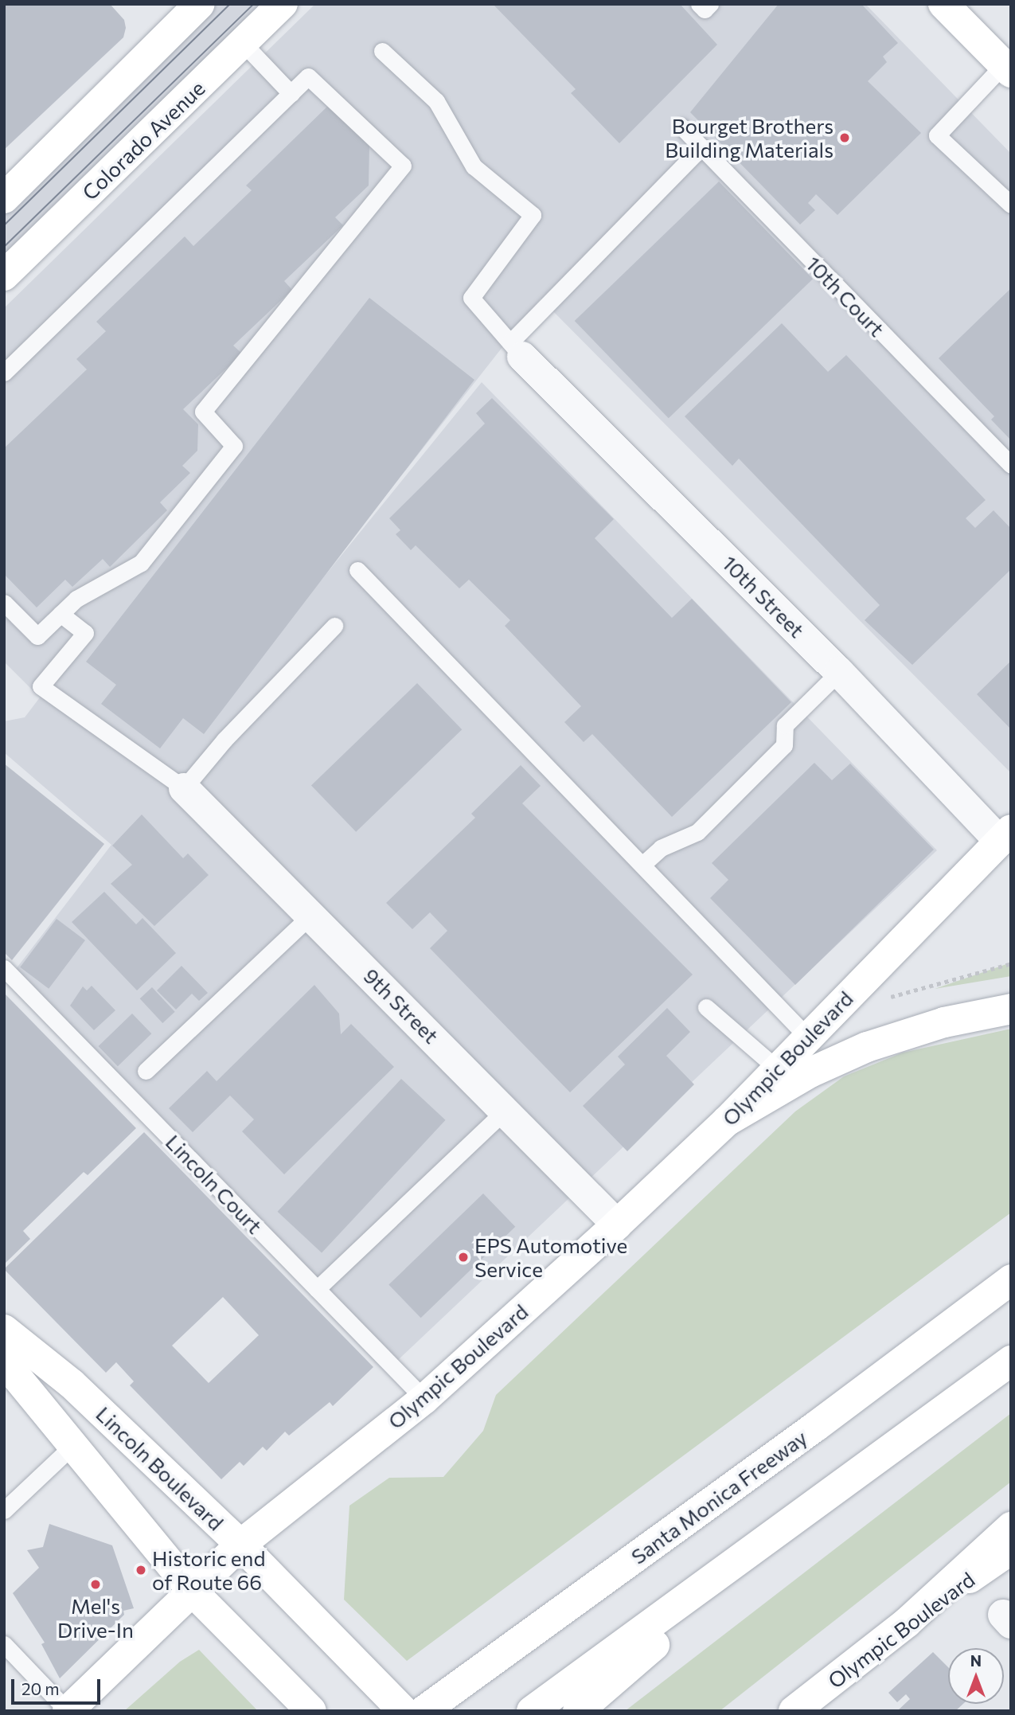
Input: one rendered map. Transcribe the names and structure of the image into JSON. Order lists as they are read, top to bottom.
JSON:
{
  "streets": {
    "main road": [
      "Colorado Avenue",
      "Olympic Boulevard",
      "Lincoln Boulevard",
      "Santa Monica Freeway"
    ],
    "street": ["10th Street", "9th Street"],
    "lane": ["10th Court", "Lincoln Court"]
  },
  "crossings": [
    ["10th Street", "Olympic Boulevard"],
    ["9th Street", "Olympic Boulevard"],
    ["Olympic Boulevard", "Lincoln Court"],
    ["Olympic Boulevard", "Lincoln Boulevard"]
  ],
  "places": [
    "Bourget Brothers Building Materials",
    "EPS Automotive Service",
    "Historic end of Route 66",
    "Mel's Drive-In"
  ],
  "scale_bar": "20 m",
  "north": "top"
}
